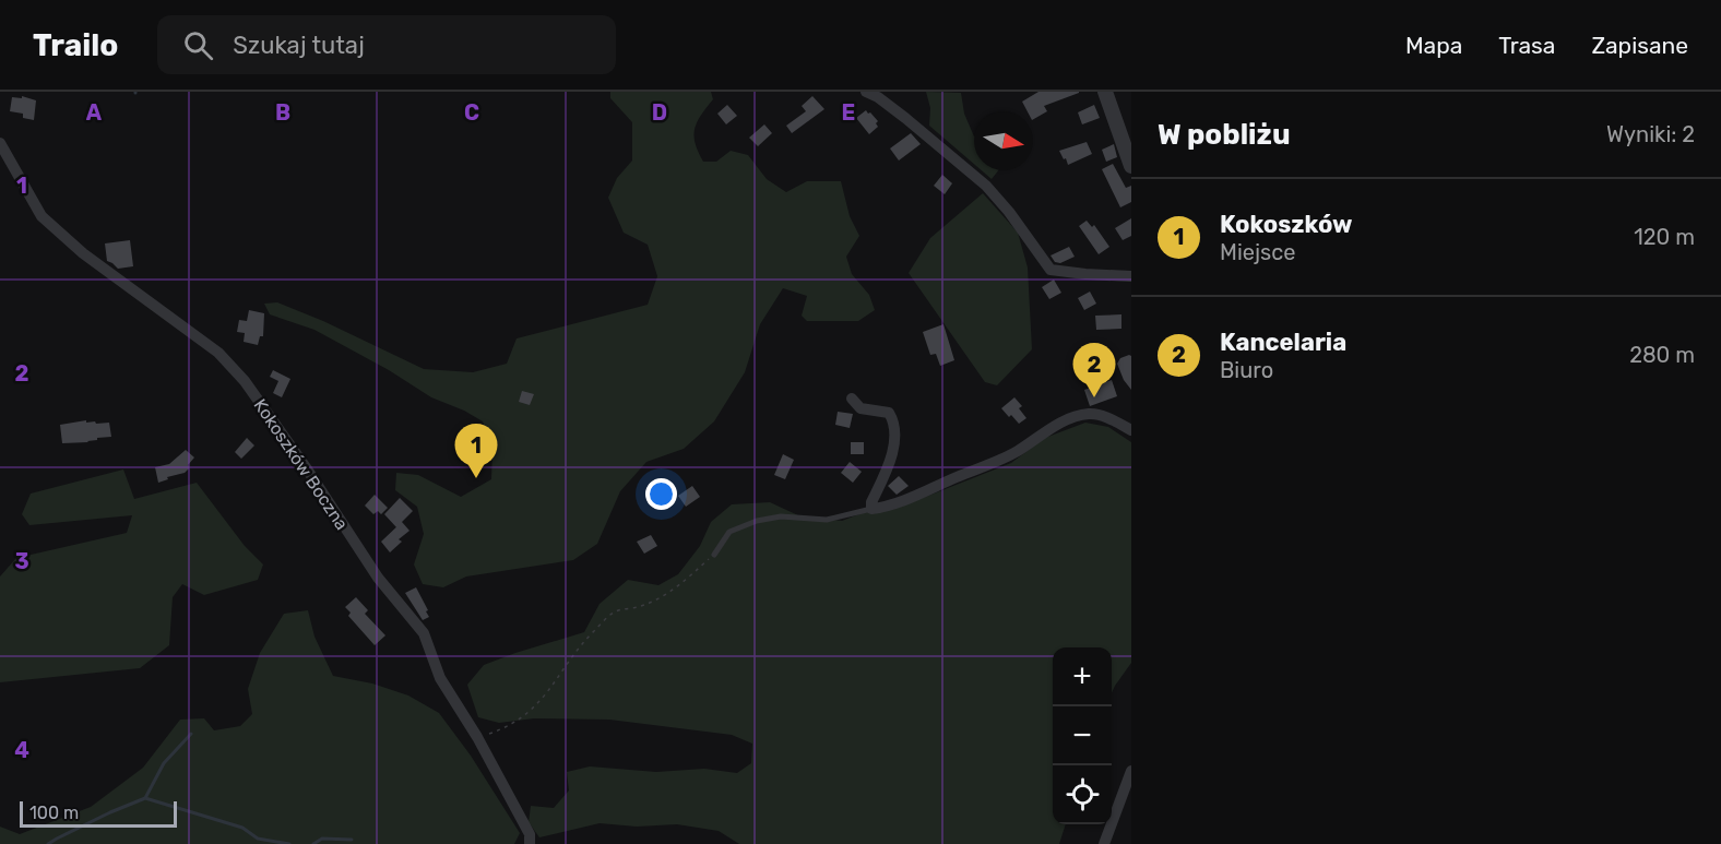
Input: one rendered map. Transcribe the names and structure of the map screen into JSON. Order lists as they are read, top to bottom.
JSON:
{
  "streets": {
    "street": ["Kokoszków Boczna"]
  },
  "scale_bar": "100 m",
  "north": "right",
  "page": {
    "header": "Trailo",
    "search": "Szukaj tutaj",
    "nav": ["Mapa", "Trasa", "Zapisane"],
    "heading": ["W pobliżu", "Wyniki: 2"],
    "list": [
      {
        "mark": "1",
        "name": "Kokoszków",
        "note": "Miejsce",
        "value": "120 m"
      },
      {
        "mark": "2",
        "name": "Kancelaria",
        "note": "Biuro",
        "value": "280 m"
      }
    ],
    "pins": ["2", "1"],
    "map_buttons": ["+", "−"],
    "scale": "100 m"
  },
  "grid": {
    "columns": [
      "A",
      "B",
      "C",
      "D",
      "E"
    ],
    "rows": [
      "1",
      "2",
      "3",
      "4"
    ]
  }
}
